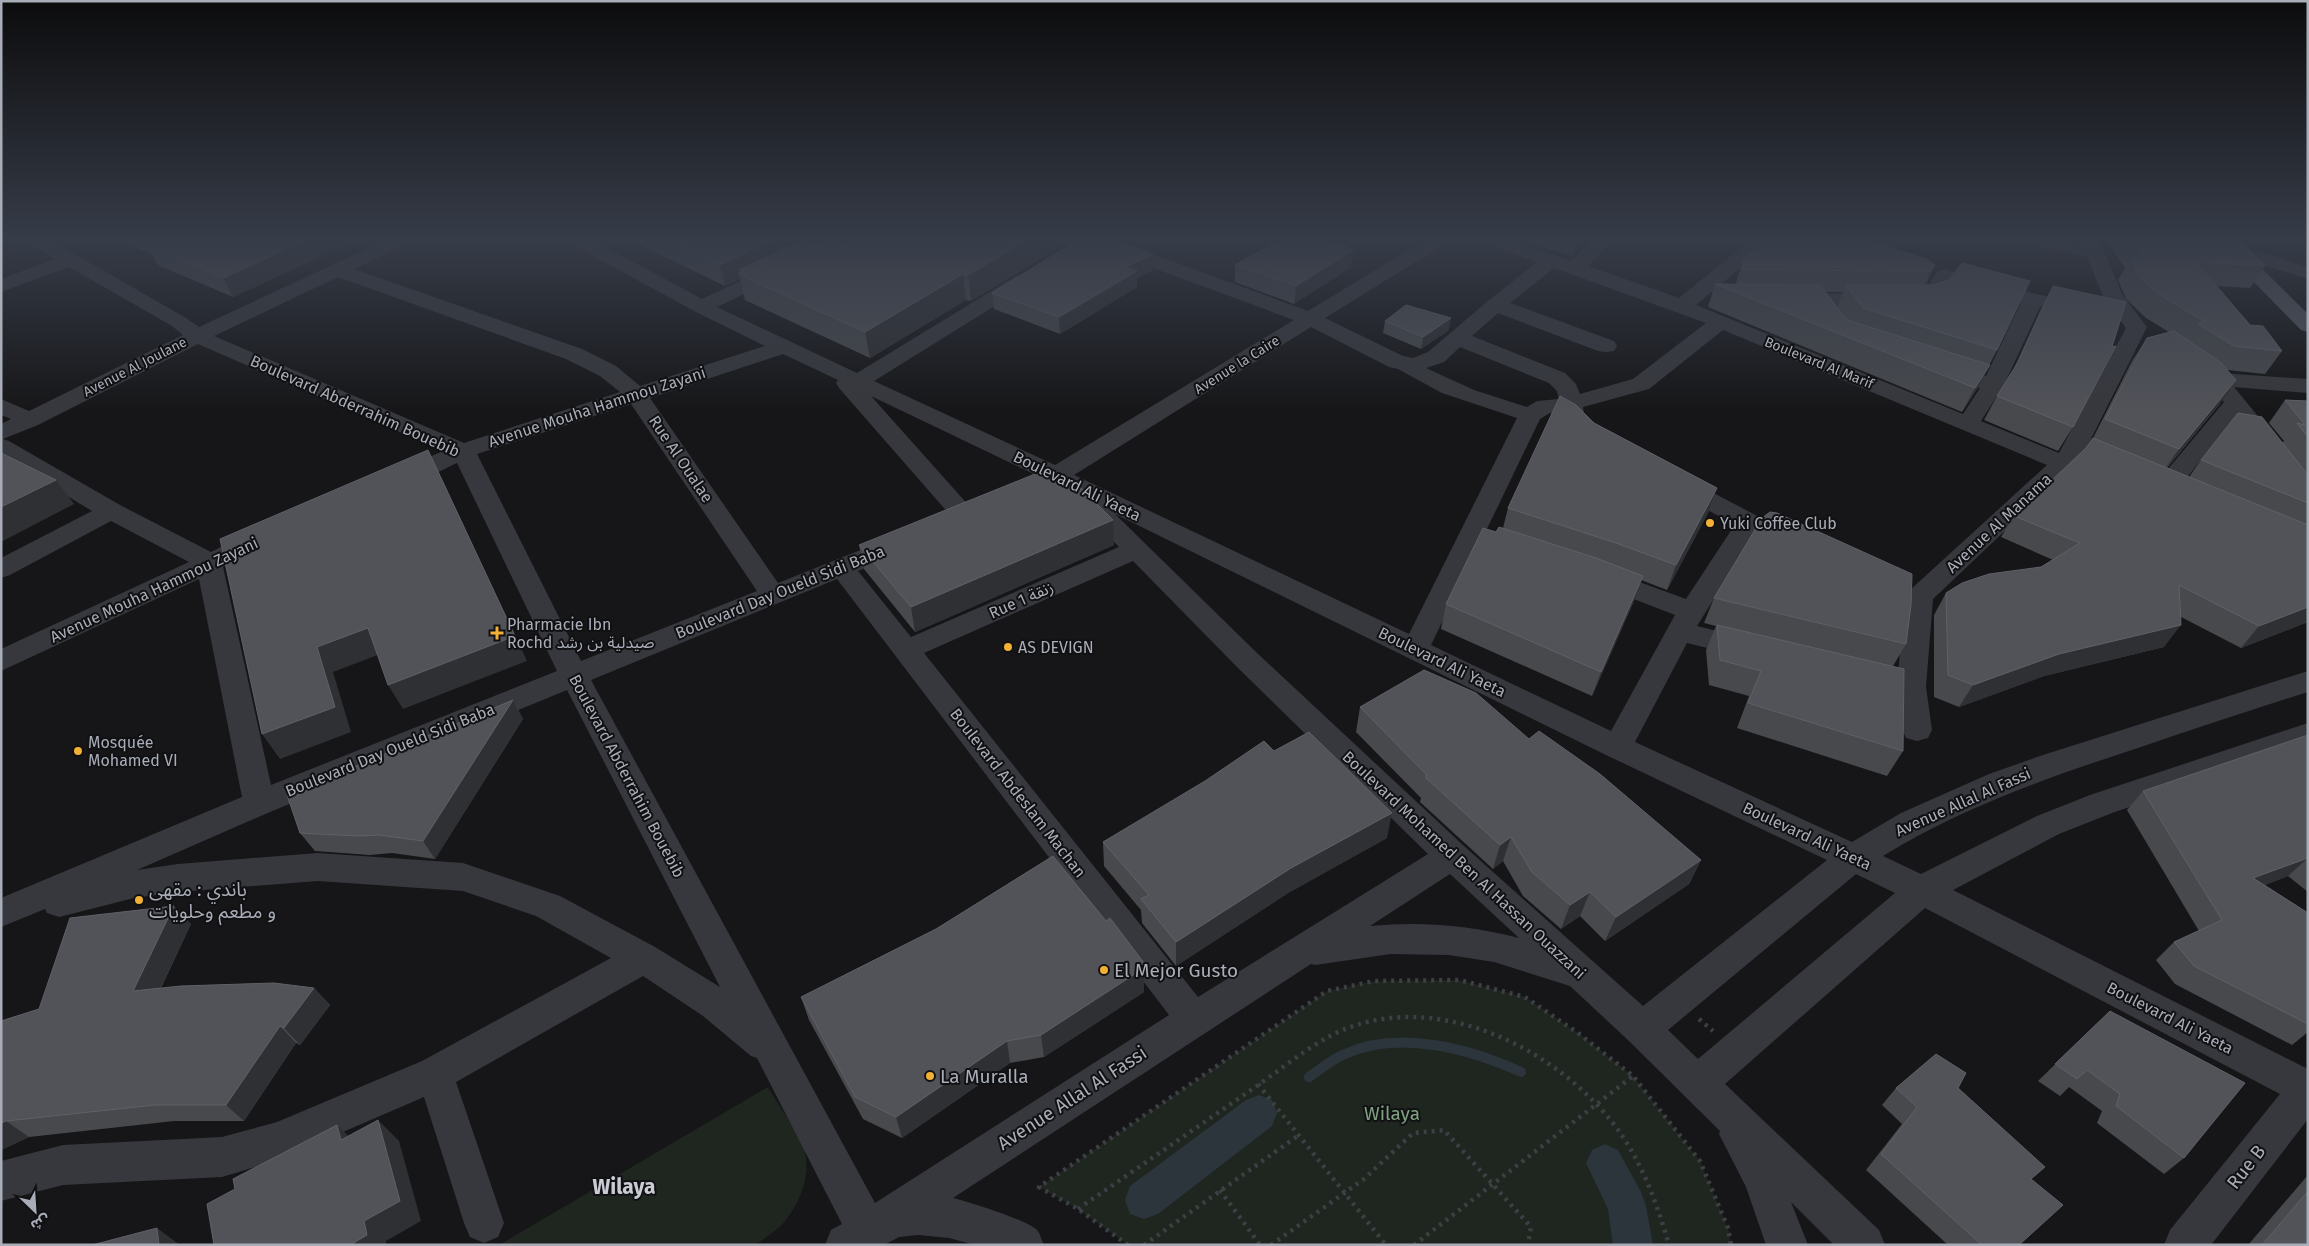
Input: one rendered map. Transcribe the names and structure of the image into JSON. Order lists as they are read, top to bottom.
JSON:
{
  "streets": {
    "street": [
      "Boulevard Al Marif",
      "Avenue la Caire",
      "Avenue Al Joulane",
      "Boulevard Abderrahim Bouebib",
      "Avenue Mouha Hammou Zayani",
      "Rue Al Oualae",
      "Boulevard Ali Yaeta",
      "Avenue Al Manama",
      "Boulevard Day Oueld Sidi Baba",
      "Rue 1 زنقة",
      "Boulevard Abdeslam Machan",
      "Avenue Allal Al Fassi",
      "Boulevard Mohamed Ben Al Hassan Ouazzani",
      "Rue B"
    ]
  },
  "crossings": [
    ["Boulevard Al Marif", "Avenue Al Manama"],
    ["Avenue la Caire", "Boulevard Ali Yaeta"],
    ["Avenue la Caire", "Boulevard Mohamed Ben Al Hassan Ouazzani"],
    ["Avenue Al Joulane", "Boulevard Abderrahim Bouebib"],
    ["Boulevard Abderrahim Bouebib", "Avenue Mouha Hammou Zayani"],
    ["Boulevard Abderrahim Bouebib", "Boulevard Day Oueld Sidi Baba"],
    ["Boulevard Abderrahim Bouebib", "Avenue Allal Al Fassi"],
    ["Avenue Mouha Hammou Zayani", "Rue Al Oualae"],
    ["Avenue Mouha Hammou Zayani", "Boulevard Ali Yaeta"],
    ["Rue Al Oualae", "Boulevard Day Oueld Sidi Baba"],
    ["Boulevard Ali Yaeta", "Boulevard Day Oueld Sidi Baba"],
    ["Boulevard Ali Yaeta", "Avenue Allal Al Fassi"],
    ["Boulevard Ali Yaeta", "Boulevard Mohamed Ben Al Hassan Ouazzani"],
    ["Boulevard Ali Yaeta", "Rue B"],
    ["Boulevard Day Oueld Sidi Baba", "Boulevard Abdeslam Machan"],
    ["Rue 1 زنقة", "Boulevard Abdeslam Machan"],
    ["Rue 1 زنقة", "Boulevard Mohamed Ben Al Hassan Ouazzani"],
    ["Boulevard Abdeslam Machan", "Avenue Allal Al Fassi"],
    ["Avenue Allal Al Fassi", "Boulevard Mohamed Ben Al Hassan Ouazzani"]
  ],
  "districts": ["Wilaya"],
  "parks": ["Wilaya"],
  "places": {
    "other": [
      "Yuki Coffee Club",
      "AS DEVIGN",
      "Mosquée Mohamed VI",
      "باندي : مقهى و مطعم وحلويات",
      "El Mejor Gusto",
      "La Muralla"
    ],
    "health": ["Pharmacie Ibn Rochd صيدلية بن رشد"]
  },
  "north": "bottom right"
}
